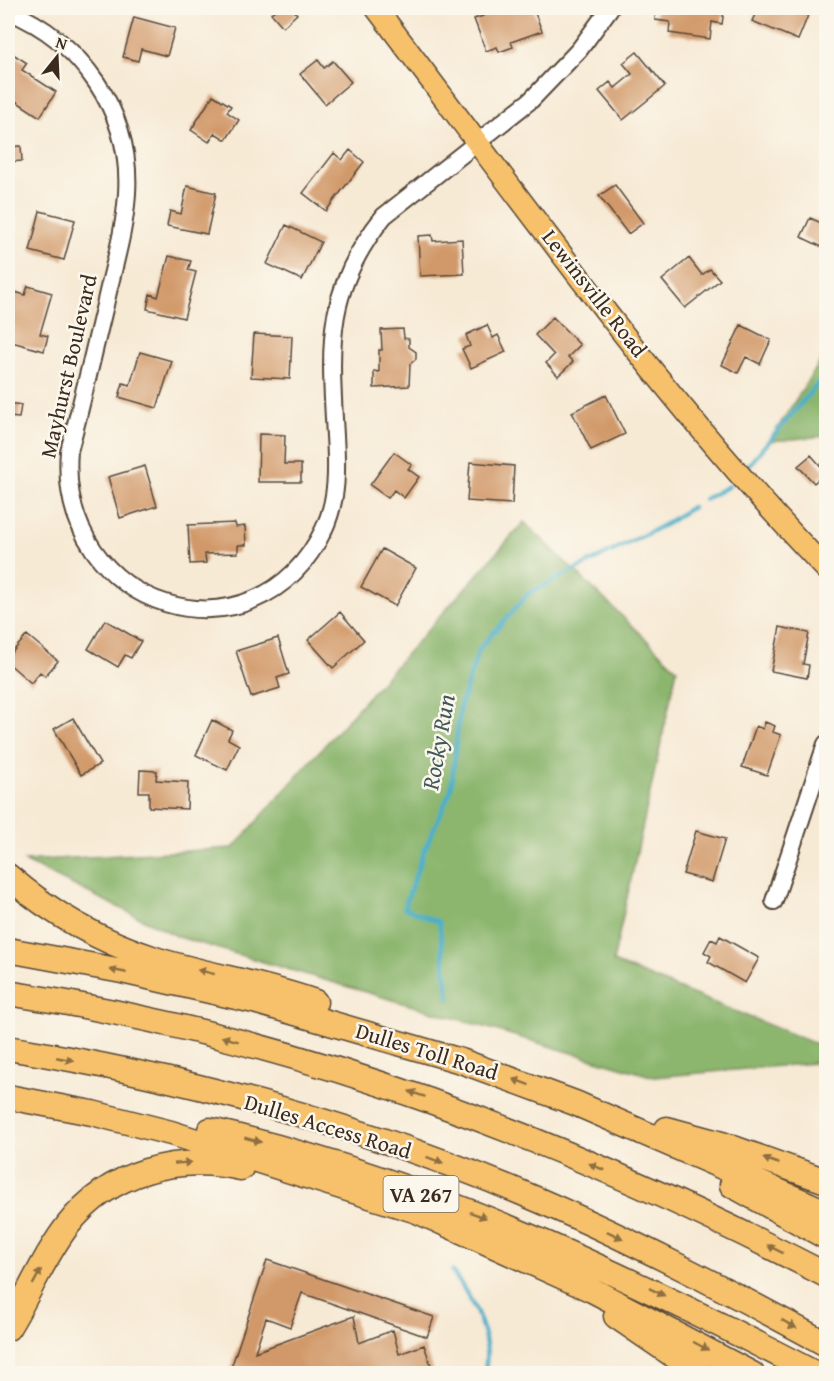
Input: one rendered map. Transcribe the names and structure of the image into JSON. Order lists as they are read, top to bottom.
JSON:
{
  "streets": {
    "highway": ["Dulles Toll Road", "Dulles Access Road", "VA 267"],
    "main road": ["Lewinsville Road"],
    "street": ["Mayhurst Boulevard"]
  },
  "crossings": [
    ["Lewinsville Road", "Mayhurst Boulevard"]
  ],
  "water": ["Rocky Run"],
  "north": "top"
}
